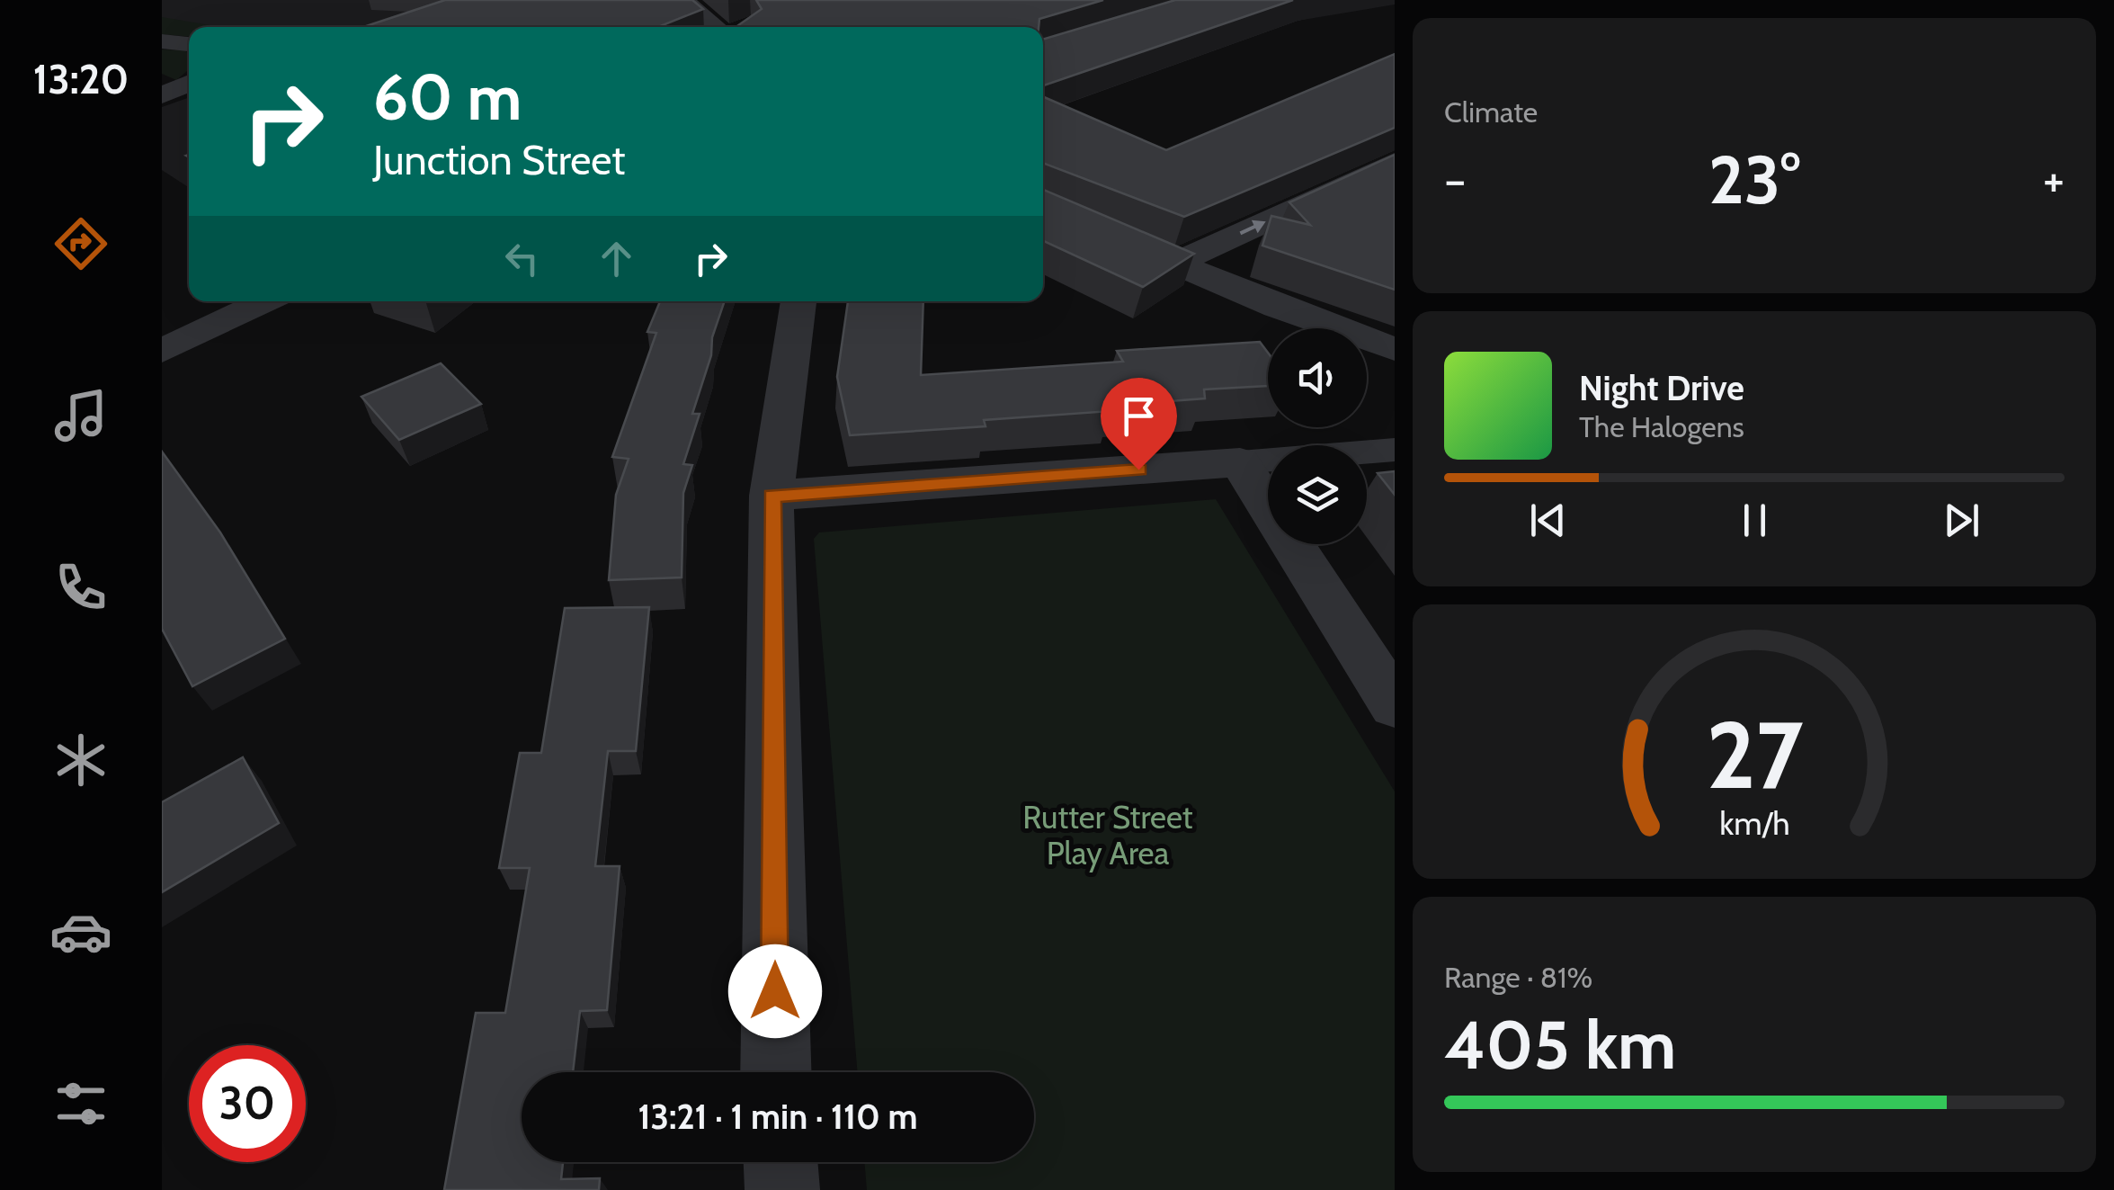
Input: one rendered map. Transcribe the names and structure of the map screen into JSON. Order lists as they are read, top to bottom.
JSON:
{
  "parks": ["Rutter Street Play Area"],
  "page": {
    "tabs": "13:20",
    "tile": [
      "Climate",
      ["Range · 81%", "405 km"]
    ],
    "turn": ["60 m", "Junction Street"],
    "heat": ["−", "23°", "+"],
    "song": ["Night Drive", "The Halogens"],
    "limit": "30",
    "trip": "13:21 · 1 min · 110 m",
    "gauge": ["27", "km/h"]
  }
}
